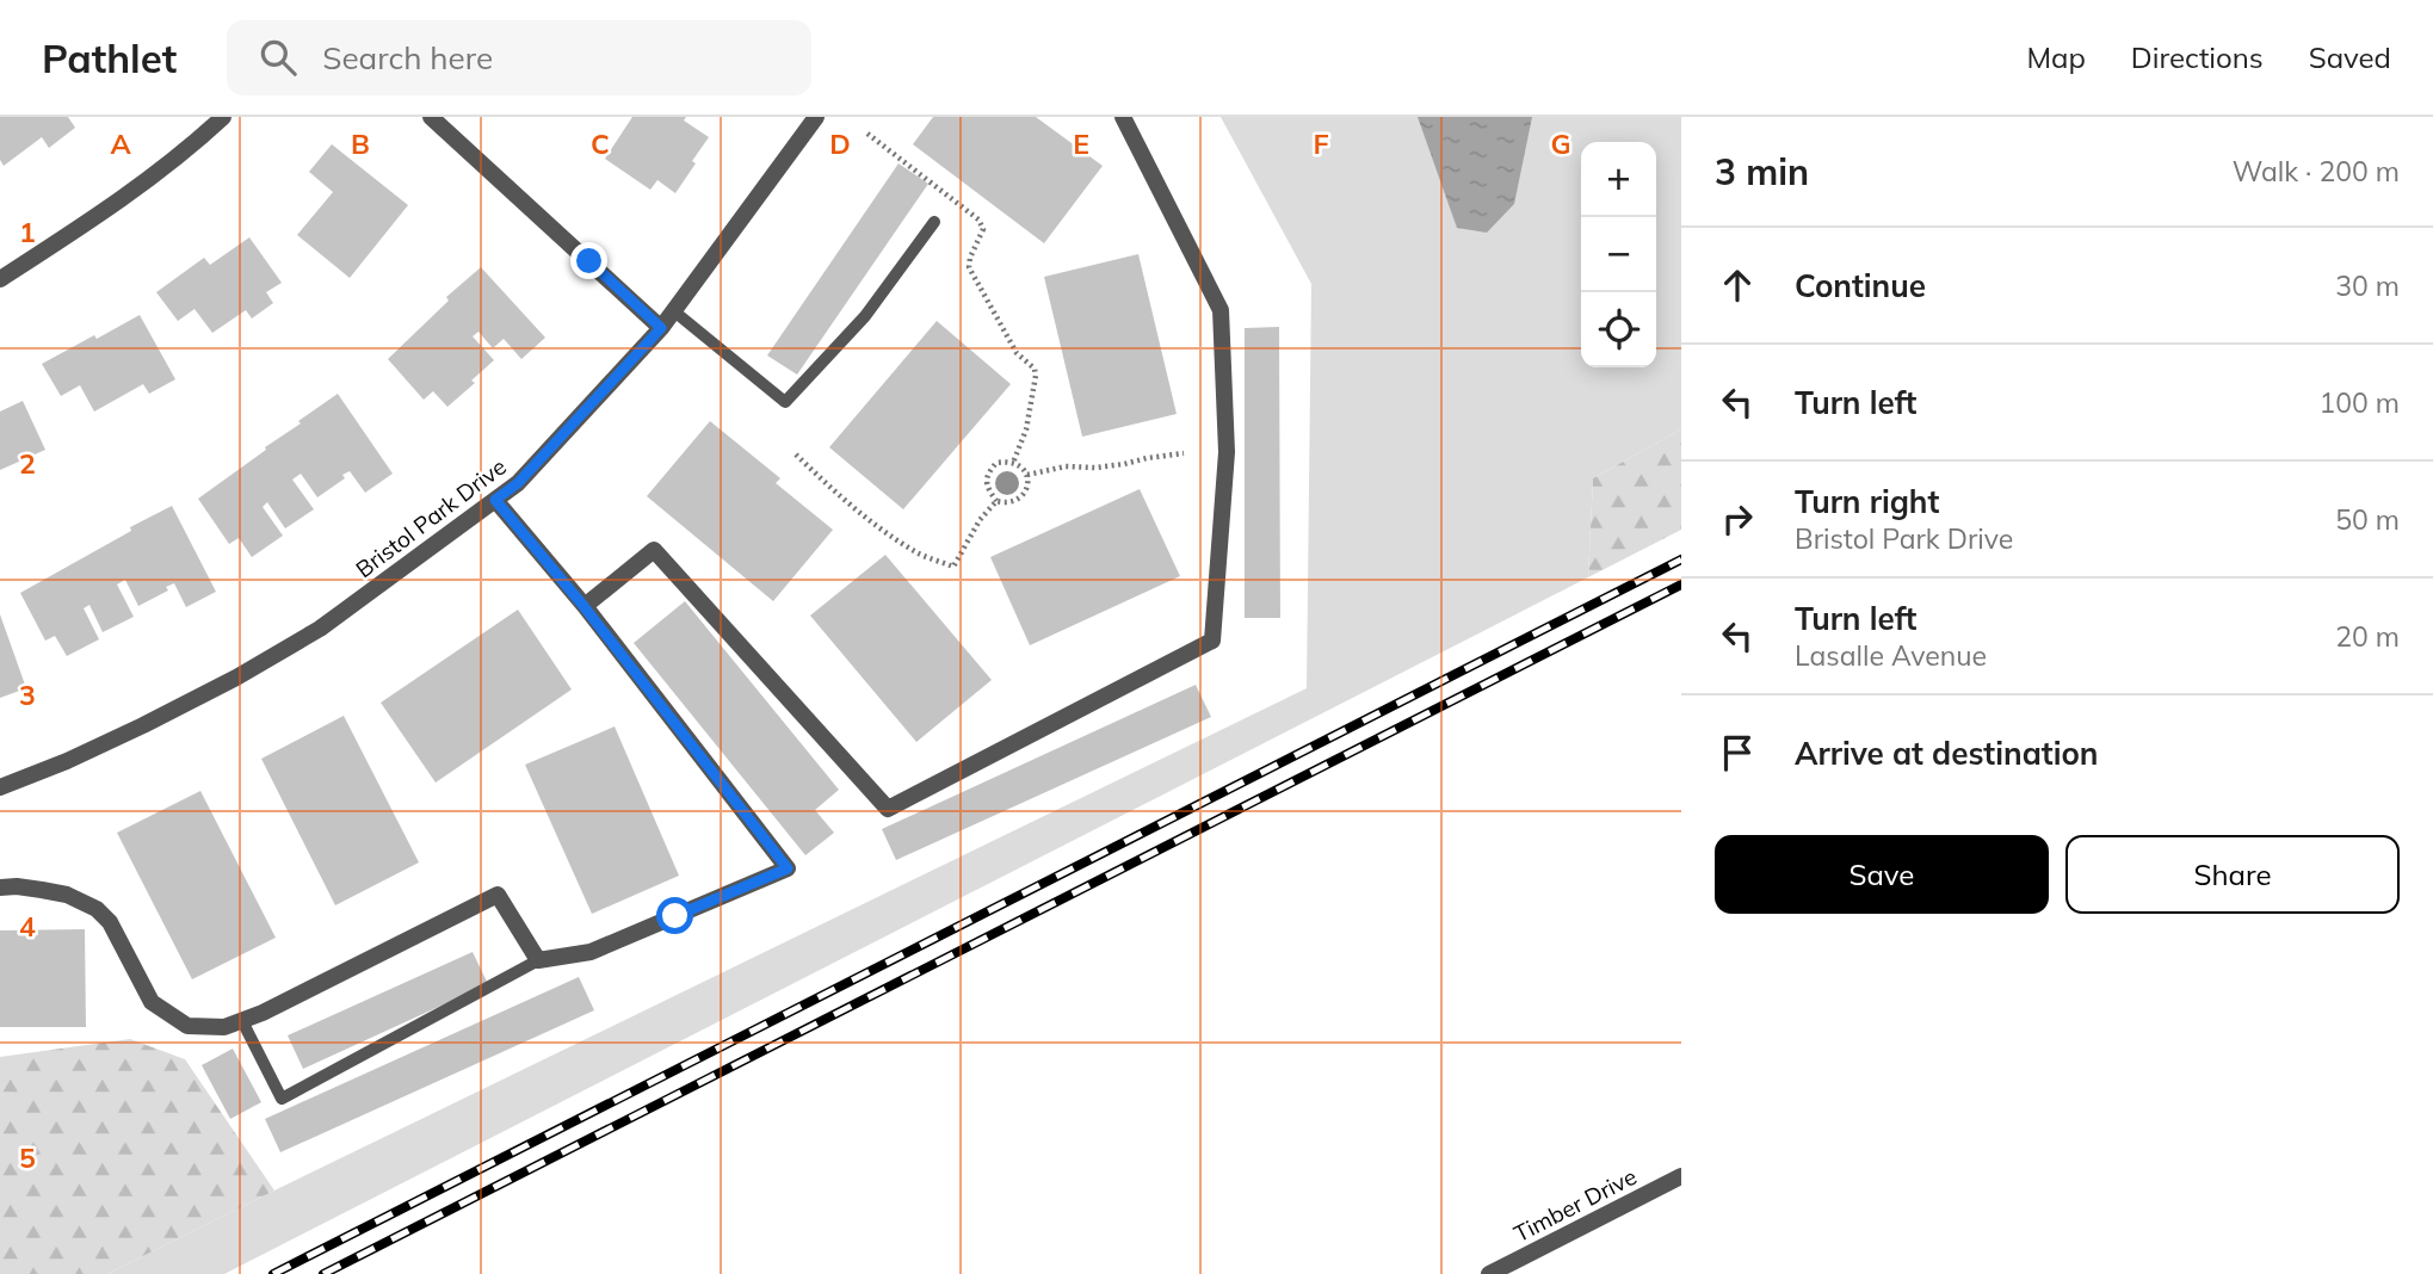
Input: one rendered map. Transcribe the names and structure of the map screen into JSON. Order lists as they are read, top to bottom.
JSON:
{
  "streets": {
    "street": ["Bristol Park Drive", "Timber Drive"]
  },
  "page": {
    "header": "Pathlet",
    "search": "Search here",
    "nav": ["Map", "Directions", "Saved"],
    "heading": ["3 min", "Walk · 200 m"],
    "map_buttons": ["+", "−"],
    "list": [
      ["Continue", "30 m"],
      ["Turn left", "100 m"],
      ["Turn right", "Bristol Park Drive", "50 m"],
      ["Turn left", "Lasalle Avenue", "20 m"],
      "Arrive at destination"
    ],
    "buttons": ["Save", "Share"]
  },
  "grid": {
    "columns": [
      "A",
      "B",
      "C",
      "D",
      "E",
      "F",
      "G"
    ],
    "rows": [
      "1",
      "2",
      "3",
      "4",
      "5"
    ]
  }
}
